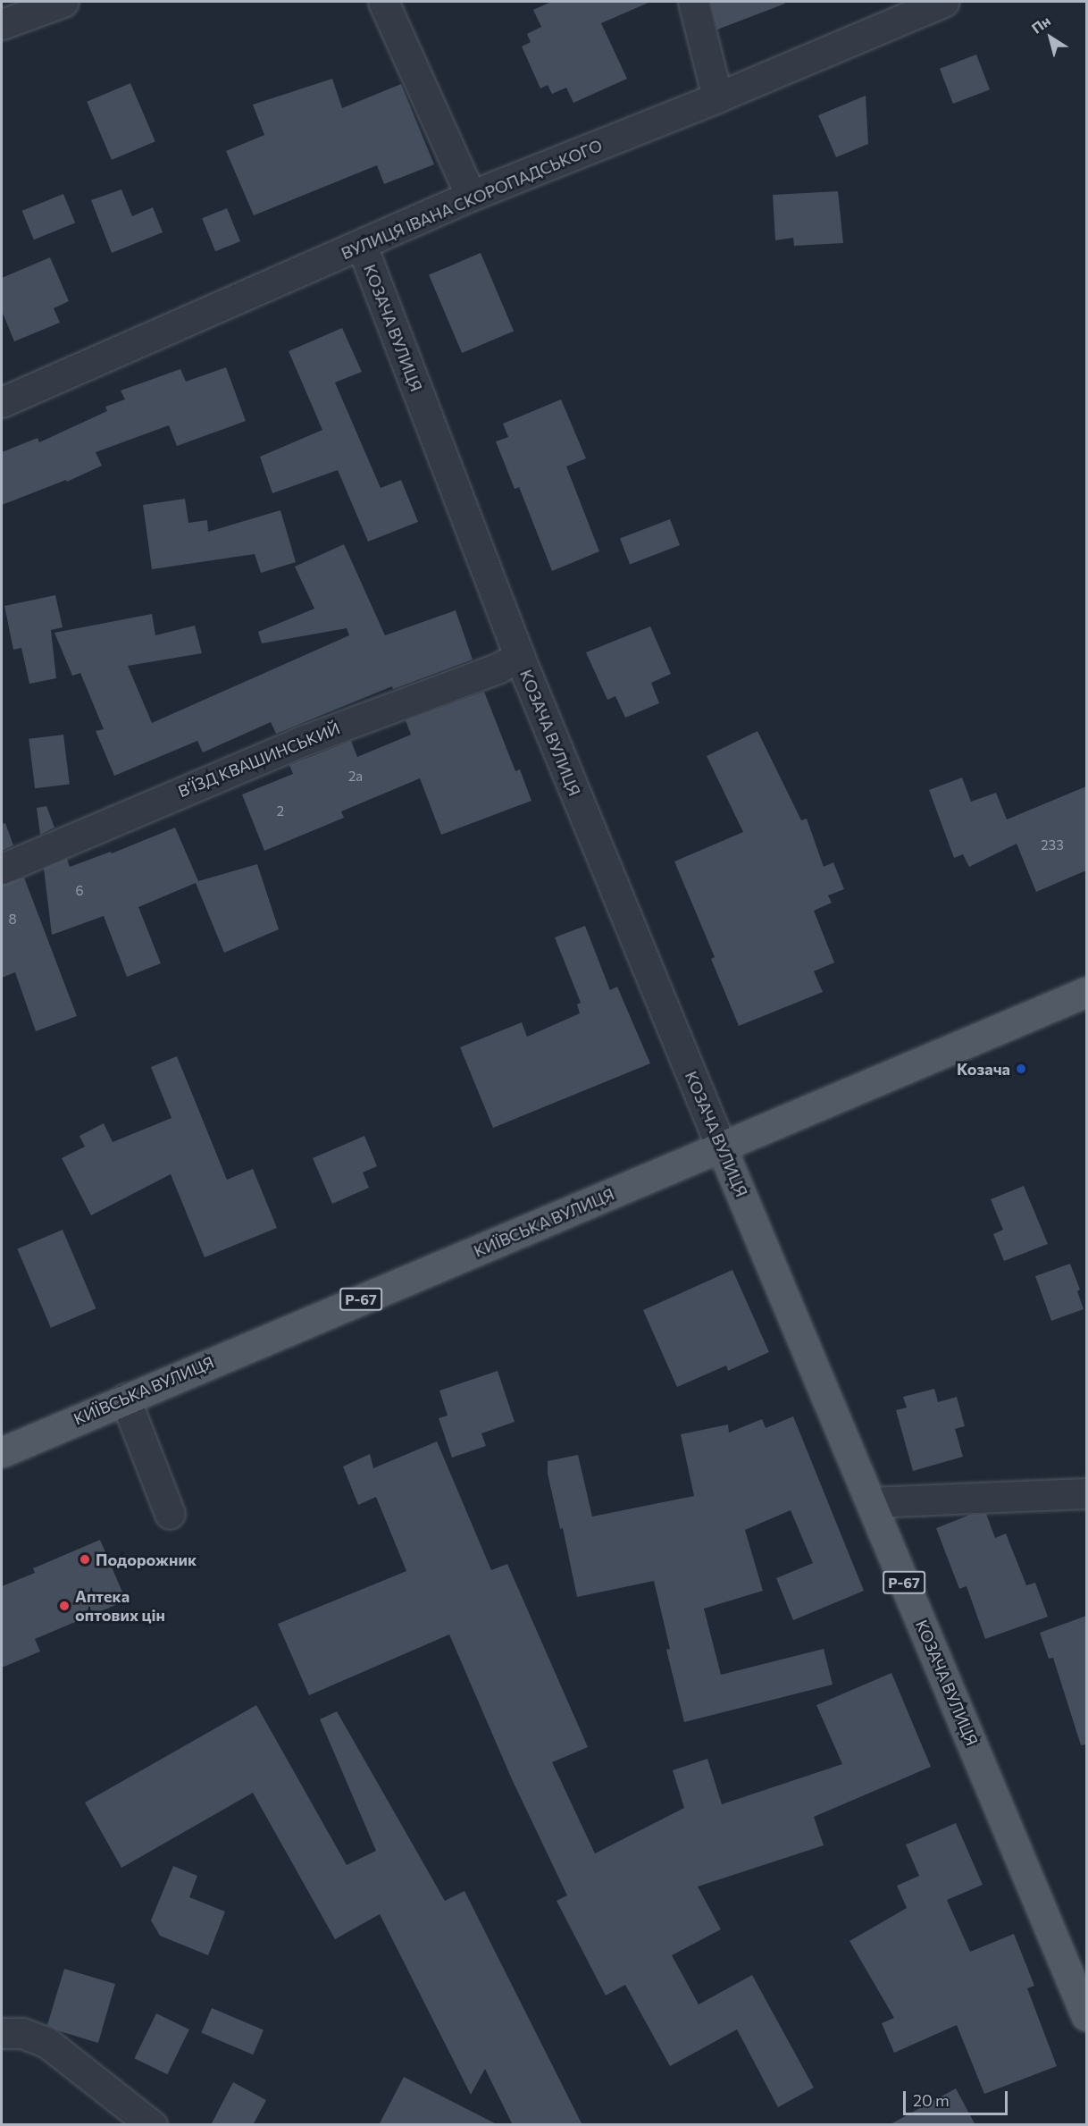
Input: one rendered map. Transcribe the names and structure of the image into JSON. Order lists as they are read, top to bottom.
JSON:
{
  "streets": {
    "main road": ["КОЗАЧА ВУЛИЦЯ", "КИЇВСЬКА ВУЛИЦЯ", "Р-67"],
    "street": ["ВУЛИЦЯ ІВАНА СКОРОПАДСЬКОГО", "В’ЇЗД КВАШИНСЬКИЙ"]
  },
  "crossings": [
    ["ВУЛИЦЯ ІВАНА СКОРОПАДСЬКОГО", "КОЗАЧА ВУЛИЦЯ"],
    ["КОЗАЧА ВУЛИЦЯ", "В’ЇЗД КВАШИНСЬКИЙ"],
    ["КОЗАЧА ВУЛИЦЯ", "КИЇВСЬКА ВУЛИЦЯ"]
  ],
  "places": ["Козача", "Подорожник", "Аптека оптових цін"],
  "house_numbers": [
    "2а",
    "2",
    "233",
    "6",
    "8"
  ],
  "scale_bar": "20 m",
  "north": "top left"
}
